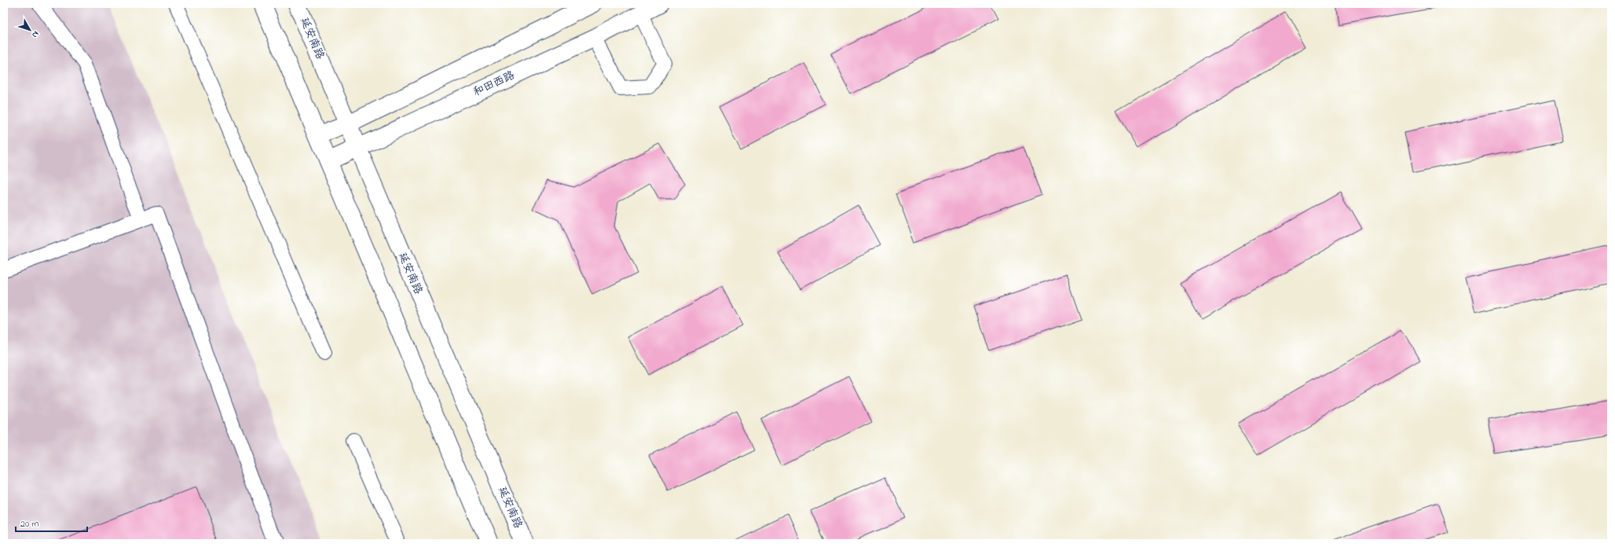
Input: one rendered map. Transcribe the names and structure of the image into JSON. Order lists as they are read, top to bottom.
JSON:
{
  "streets": {
    "main road": ["延安南路", "和田西路"]
  },
  "crossings": [
    ["延安南路", "和田西路"]
  ],
  "scale_bar": "20 m",
  "north": "bottom right"
}
